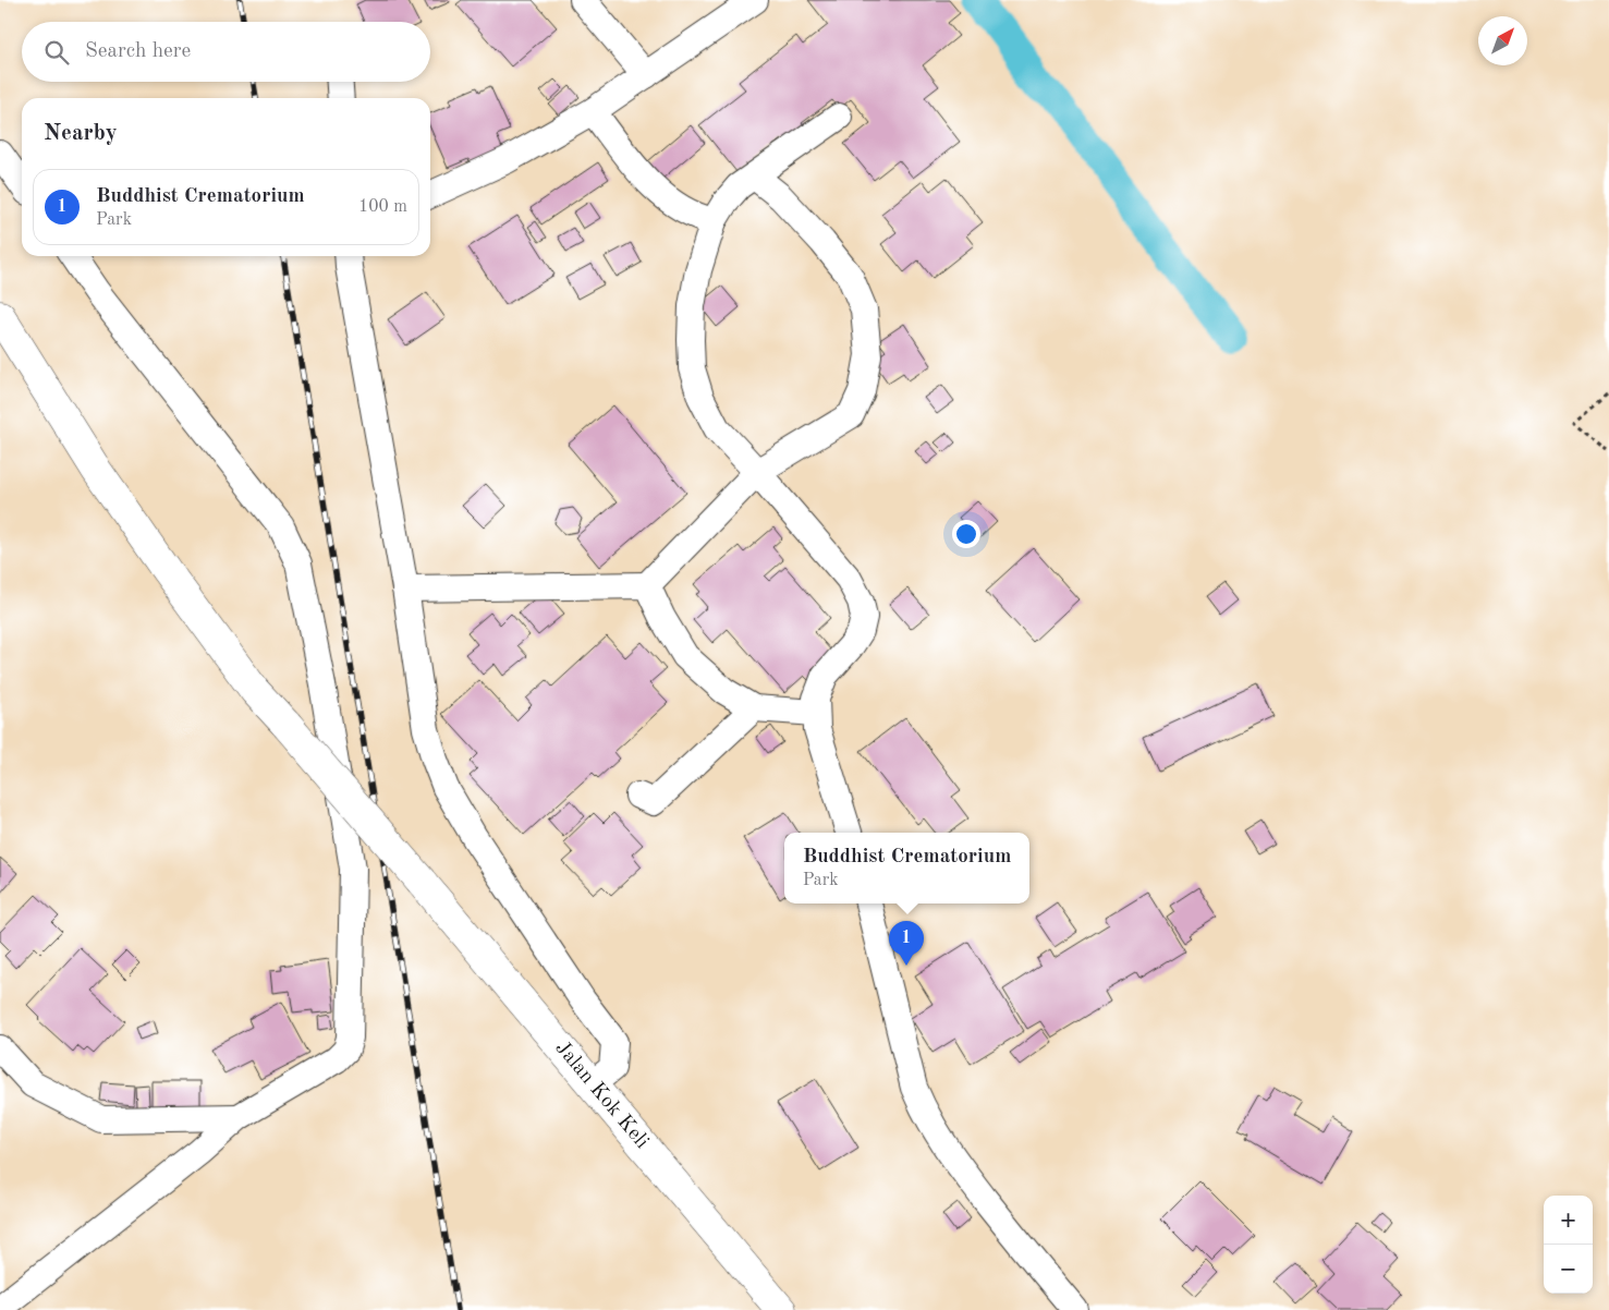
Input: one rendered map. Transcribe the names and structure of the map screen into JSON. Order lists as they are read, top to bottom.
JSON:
{
  "streets": {
    "street": ["Jalan Kok Keli"]
  },
  "north": "top right",
  "page": {
    "search": "Search here",
    "heading": "Nearby",
    "list": [
      {
        "mark": "1",
        "name": "Buddhist Crematorium",
        "note": "Park",
        "value": "100 m"
      }
    ],
    "popup": ["Buddhist Crematorium", "Park"],
    "pins": "1",
    "map_buttons": ["+", "−"]
  }
}
